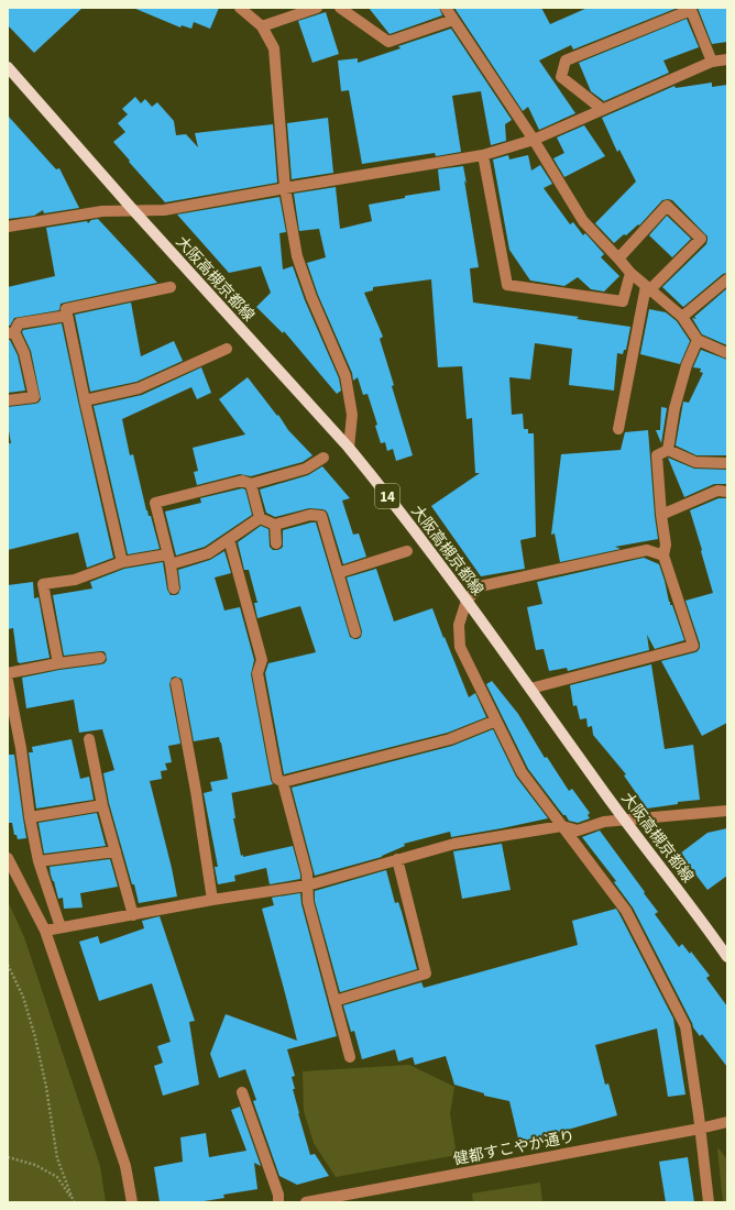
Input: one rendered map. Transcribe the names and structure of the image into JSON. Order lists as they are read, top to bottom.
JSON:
{
  "streets": {
    "main road": ["大阪高槻京都線", "14"],
    "street": ["健都すこやか通り"]
  }
}
